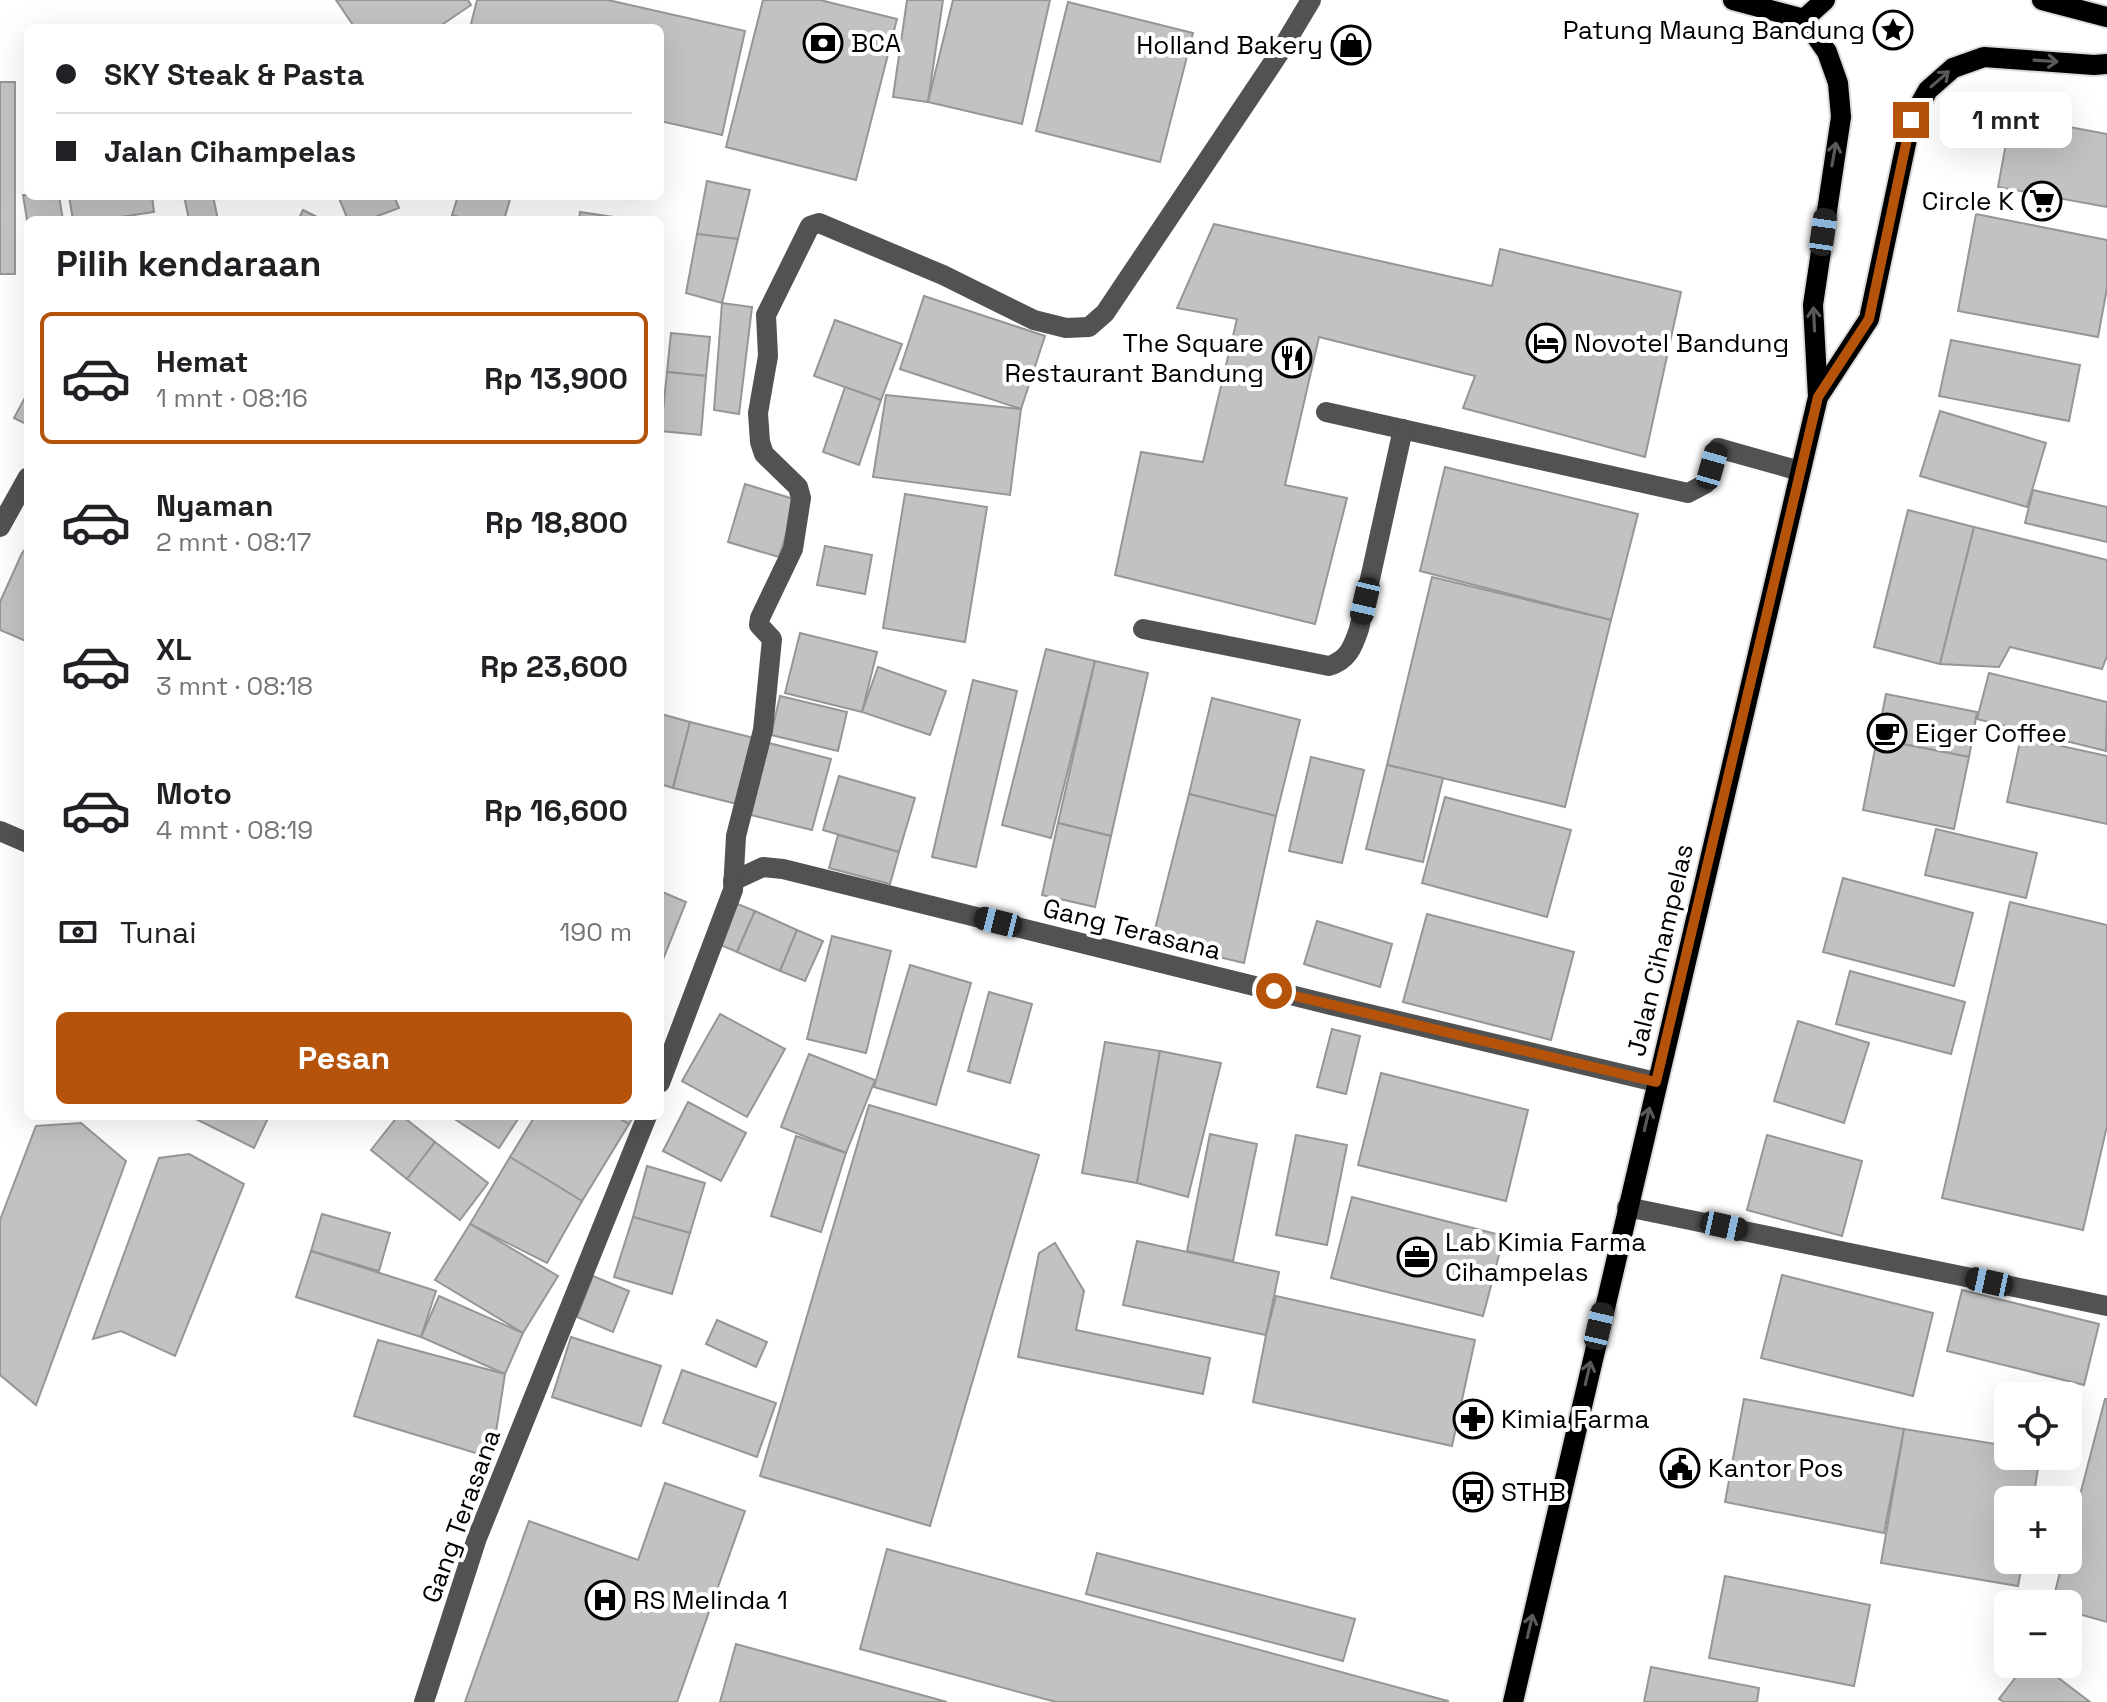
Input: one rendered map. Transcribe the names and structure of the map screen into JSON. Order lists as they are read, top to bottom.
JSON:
{
  "streets": {
    "main road": ["Jalan Cihampelas"],
    "street": ["Gang Terasana"]
  },
  "crossings": [
    ["Gang Terasana", "Jalan Cihampelas"]
  ],
  "one_way": ["Jalan Cihampelas"],
  "places": {
    "place": ["Patung Maung Bandung"],
    "bank": ["BCA"],
    "shop": ["Holland Bakery"],
    "supermarket": ["Circle K"],
    "hotel": ["Novotel Bandung"],
    "restaurant": ["The Square Restaurant Bandung"],
    "cafe": ["Eiger Coffee"],
    "office": ["Lab Kimia Farma Cihampelas"],
    "pharmacy": ["Kimia Farma"],
    "public building": ["Kantor Pos"],
    "bus stop": ["STHB"],
    "hospital": ["RS Melinda 1"]
  },
  "page": {
    "banner": ["SKY Steak & Pasta", "Jalan Cihampelas"],
    "bubble": "1 mnt",
    "heading": "Pilih kendaraan",
    "list": [
      {
        "name": "Hemat",
        "note": "1 mnt · 08:16",
        "value": "Rp 13,900"
      },
      {
        "name": "Nyaman",
        "note": "2 mnt · 08:17",
        "value": "Rp 18,800"
      },
      {
        "name": "XL",
        "note": "3 mnt · 08:18",
        "value": "Rp 23,600"
      },
      {
        "name": "Moto",
        "note": "4 mnt · 08:19",
        "value": "Rp 16,600"
      }
    ],
    "pay": ["Tunai", "190 m"],
    "buttons": "Pesan",
    "map_buttons": ["+", "−"]
  }
}
